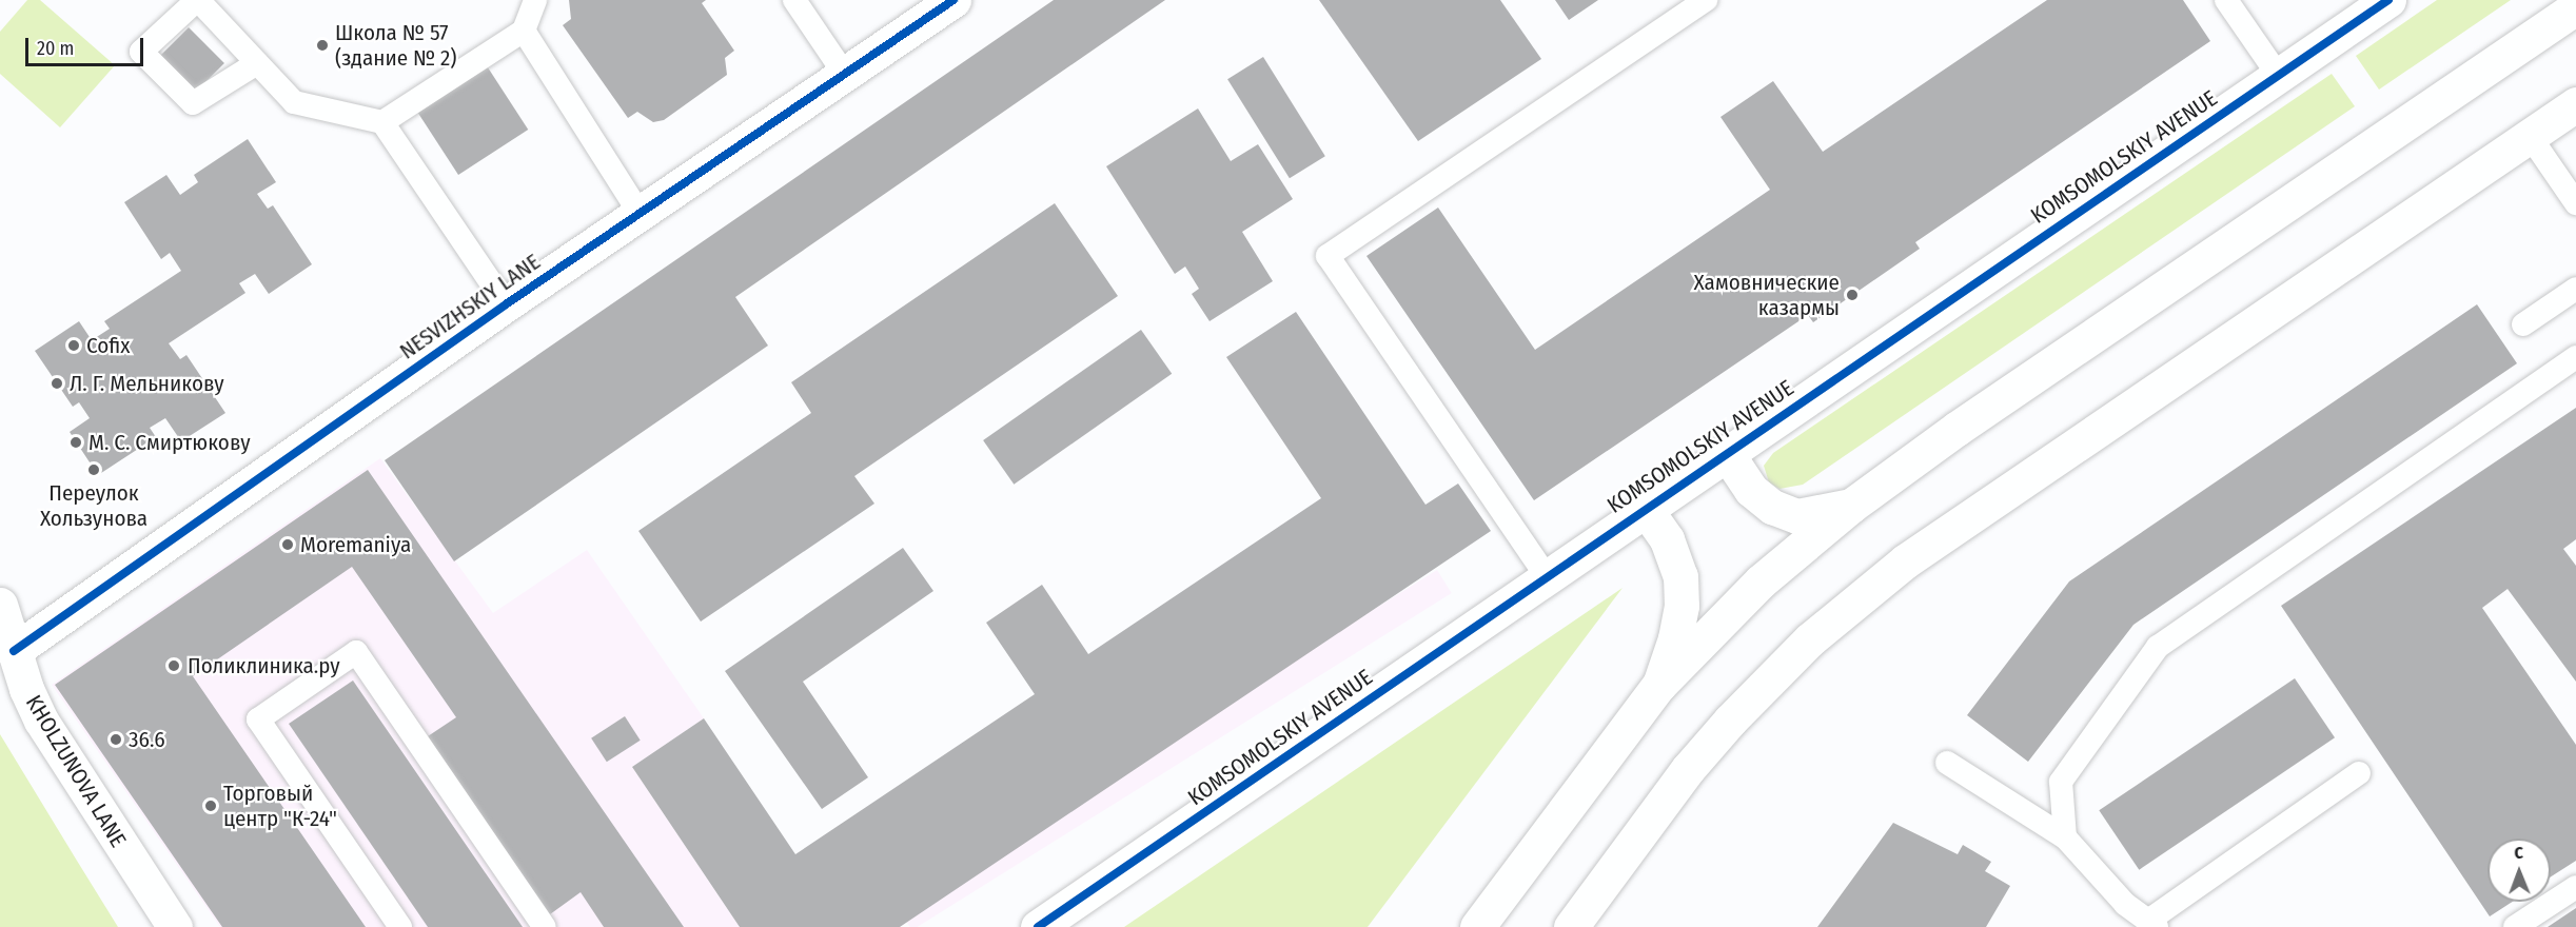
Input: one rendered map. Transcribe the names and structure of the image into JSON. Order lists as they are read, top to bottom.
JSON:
{
  "streets": {
    "street": ["KOMSOMOLSKIY AVENUE", "NESVIZHSKIY LANE", "KHOLZUNOVA LANE"]
  },
  "crossings": [
    ["NESVIZHSKIY LANE", "KHOLZUNOVA LANE"]
  ],
  "places": [
    "Школа № 57 (здание № 2)",
    "Хамовнические казармы",
    "Cofix",
    "Л. Г. Мельникову",
    "М. С. Смиртюкову",
    "Переулок Хользунова",
    "Moremaniya",
    "Поликлиника.ру",
    "36.6",
    "Торговый центр \"К-24\""
  ],
  "scale_bar": "20 m",
  "north": "top"
}
